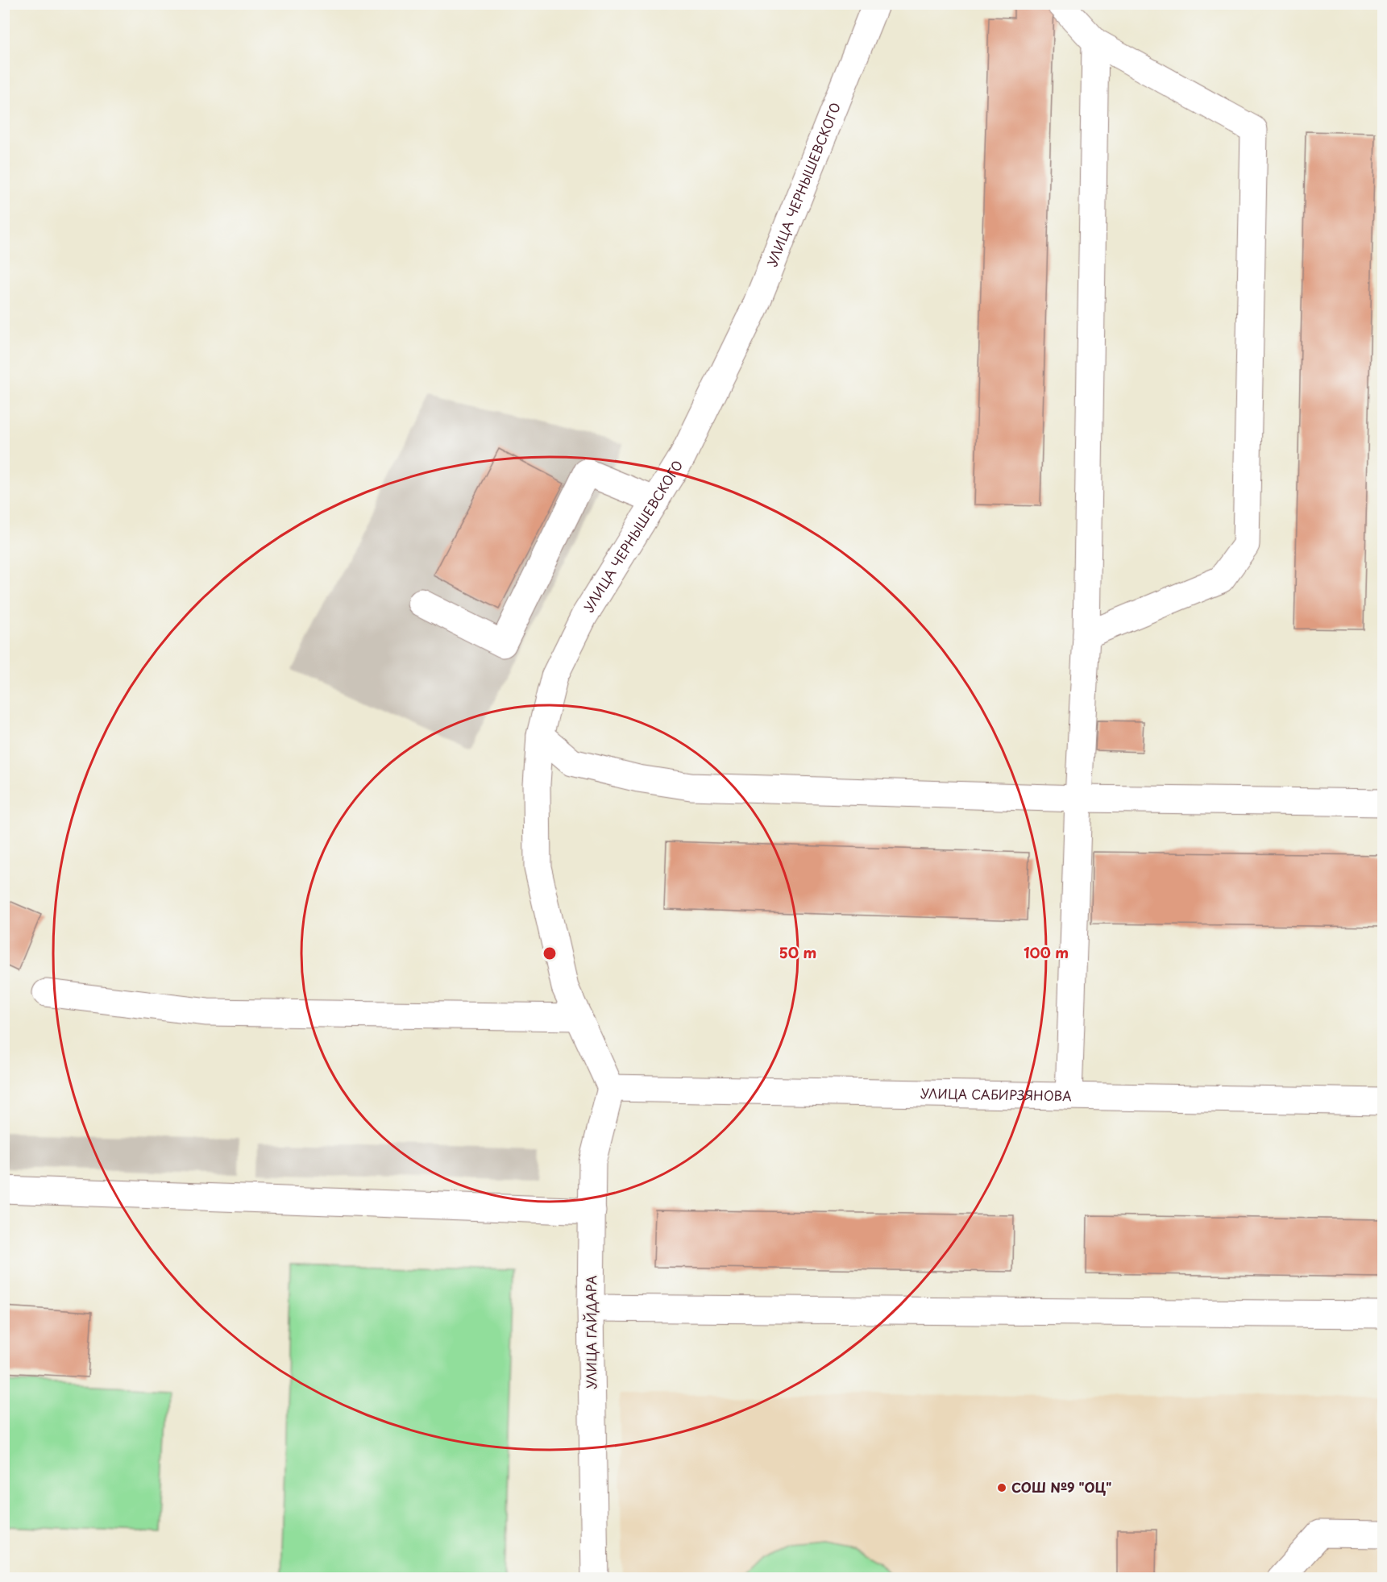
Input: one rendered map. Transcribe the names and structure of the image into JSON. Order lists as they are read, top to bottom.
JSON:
{
  "streets": {
    "street": ["УЛИЦА ЧЕРНЫШЕВСКОГО", "УЛИЦА САБИРЗЯНОВА", "УЛИЦА ГАЙДАРА"]
  },
  "crossings": [
    ["УЛИЦА ЧЕРНЫШЕВСКОГО", "УЛИЦА САБИРЗЯНОВА"],
    ["УЛИЦА ЧЕРНЫШЕВСКОГО", "УЛИЦА ГАЙДАРА"],
    ["УЛИЦА САБИРЗЯНОВА", "УЛИЦА ГАЙДАРА"]
  ],
  "places": ["СОШ №9 \"ОЦ\""],
  "rings": ["50 m", "100 m"]
}
